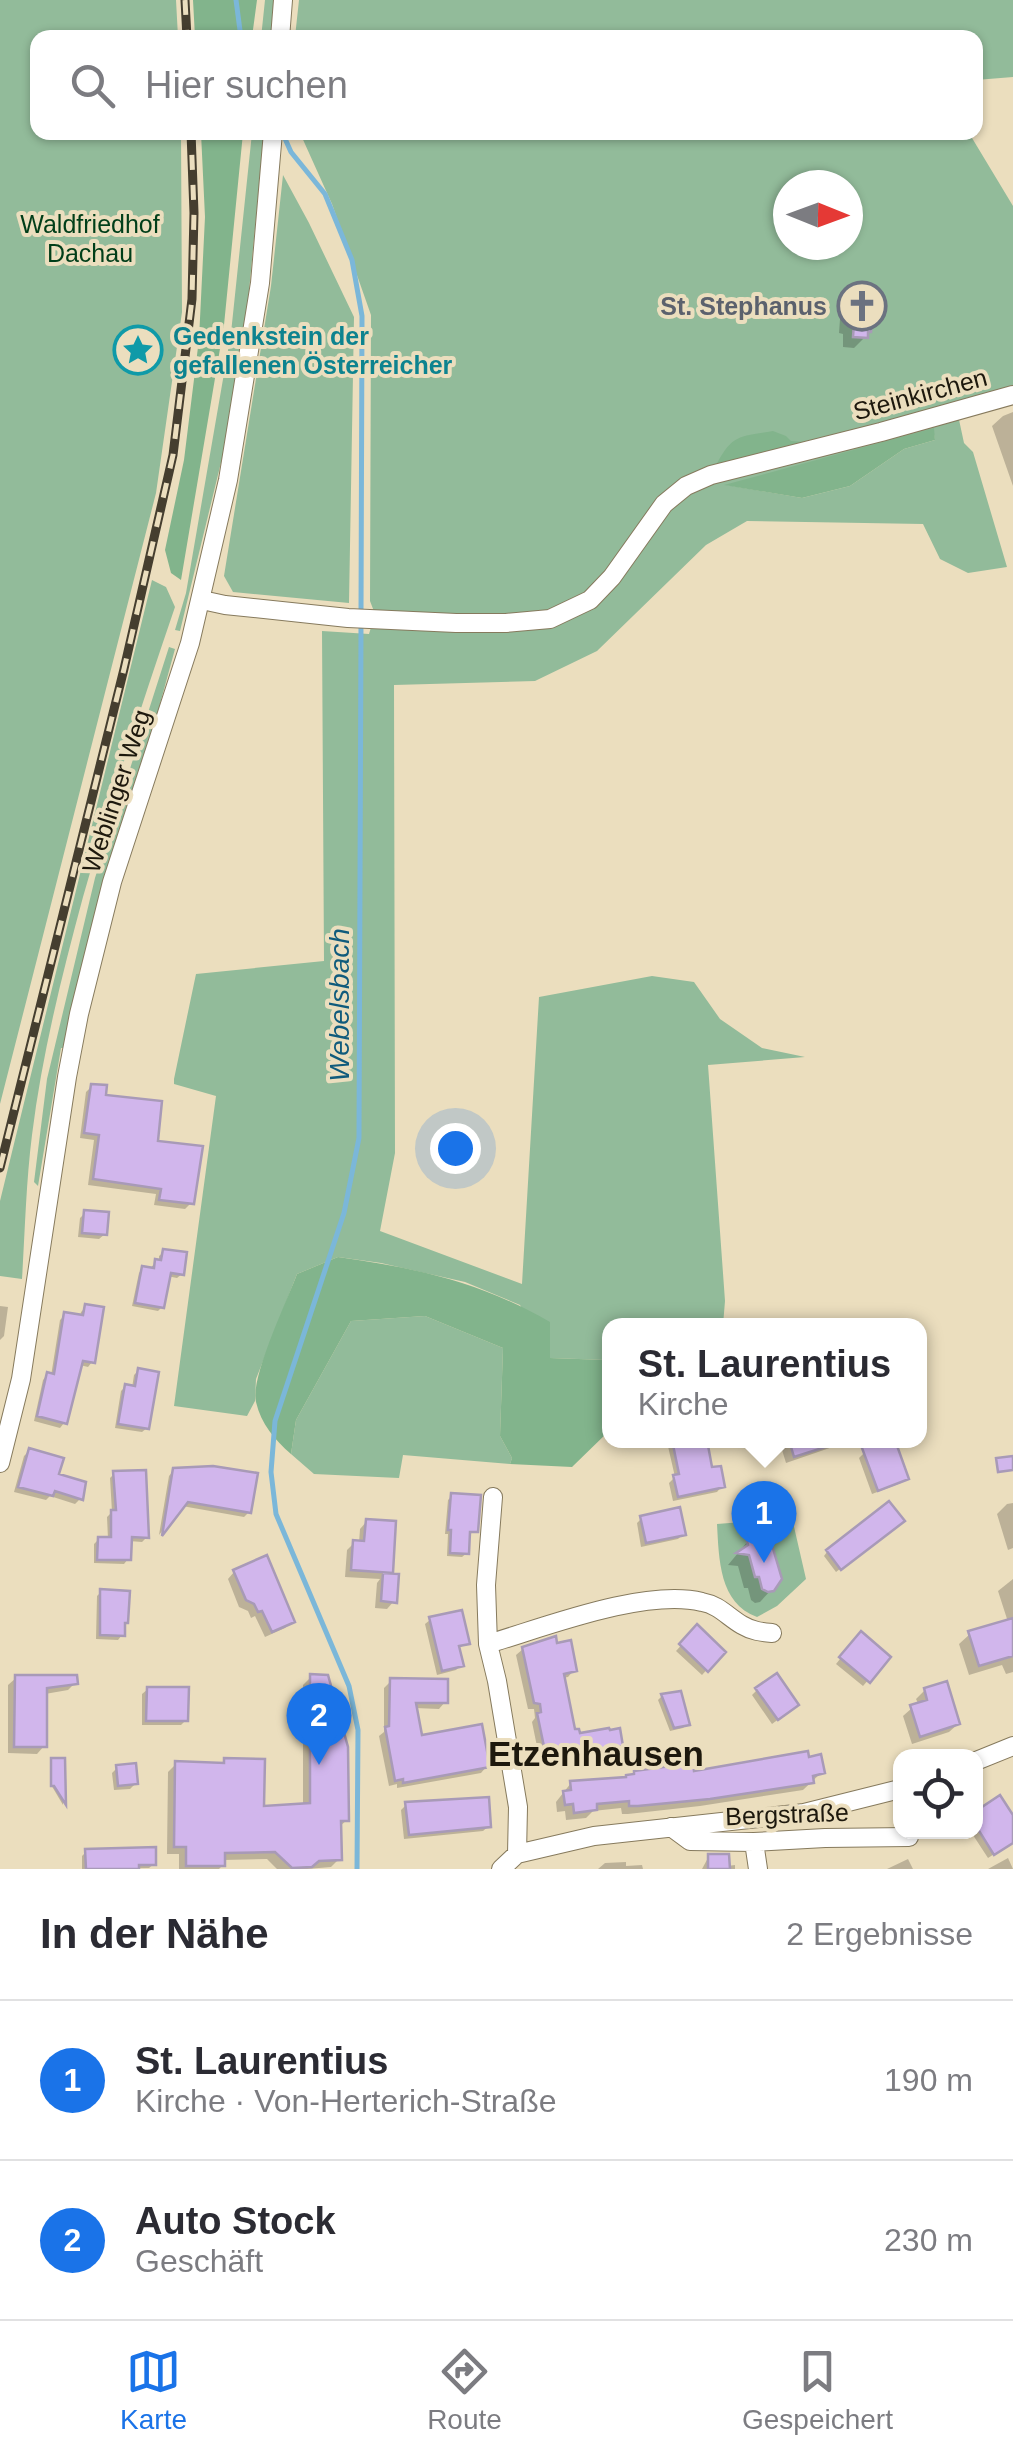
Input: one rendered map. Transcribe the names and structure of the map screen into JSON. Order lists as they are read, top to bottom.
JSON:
{
  "streets": {
    "street": ["Steinkirchen", "Weblinger Weg", "Bergstraße"]
  },
  "crossings": [
    ["Steinkirchen", "Weblinger Weg"]
  ],
  "districts": ["Etzenhausen"],
  "water": ["Webelsbach"],
  "parks": ["Waldfriedhof Dachau"],
  "places": {
    "church": ["St. Stephanus"],
    "place": ["Gedenkstein der gefallenen Österreicher"]
  },
  "north": "right",
  "page": {
    "search": "Hier suchen",
    "popup": ["St. Laurentius", "Kirche"],
    "pins": ["1", "2"],
    "heading": ["In der Nähe", "2 Ergebnisse"],
    "list": [
      {
        "mark": "1",
        "name": "St. Laurentius",
        "note": "Kirche · Von-Herterich-Straße",
        "value": "190 m"
      },
      {
        "mark": "2",
        "name": "Auto Stock",
        "note": "Geschäft",
        "value": "230 m"
      }
    ],
    "nav": ["Karte", "Route", "Gespeichert"]
  }
}
